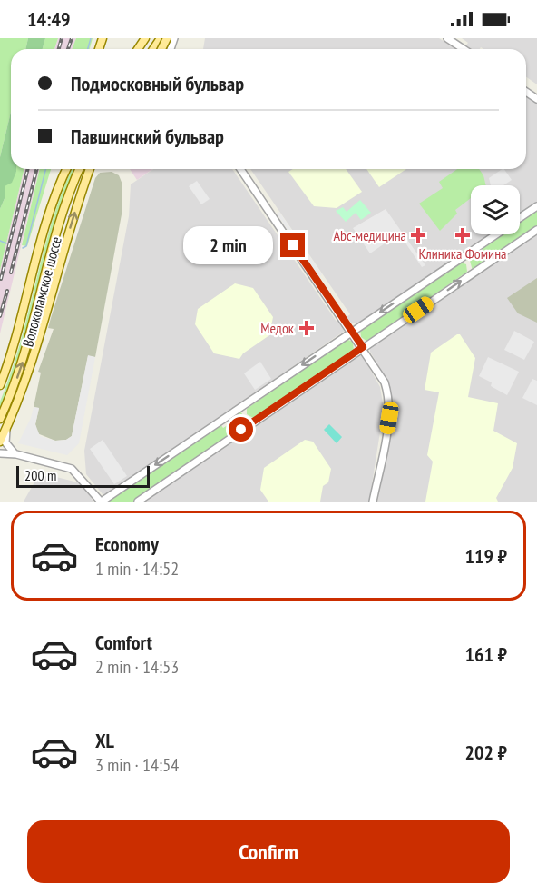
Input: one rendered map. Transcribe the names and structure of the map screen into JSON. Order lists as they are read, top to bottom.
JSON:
{
  "streets": {
    "main road": ["Волоколамское шоссе"]
  },
  "places": {
    "health": ["Abc-медицина", "Клиника Фомина", "Медок"]
  },
  "scale_bar": "200 m",
  "page": {
    "status": "14:49",
    "banner": ["Подмосковный бульвар", "Павшинский бульвар"],
    "bubble": "2 min",
    "scale": "200 m",
    "list": [
      {
        "name": "Economy",
        "note": "1 min · 14:52",
        "value": "119 ₽"
      },
      {
        "name": "Comfort",
        "note": "2 min · 14:53",
        "value": "161 ₽"
      },
      {
        "name": "XL",
        "note": "3 min · 14:54",
        "value": "202 ₽"
      }
    ],
    "buttons": "Confirm"
  }
}
